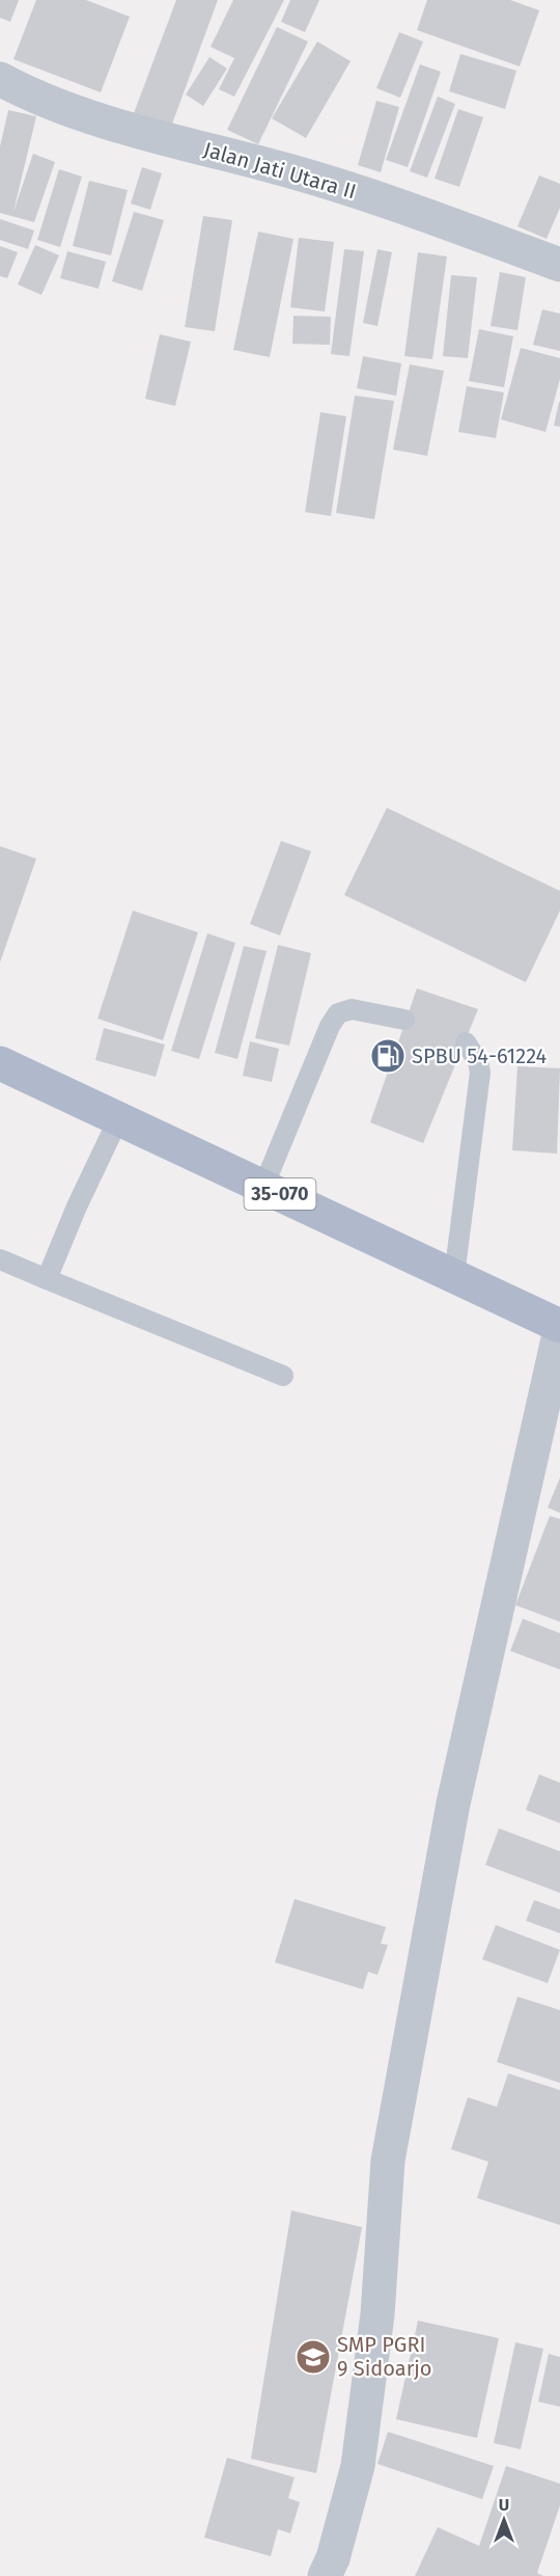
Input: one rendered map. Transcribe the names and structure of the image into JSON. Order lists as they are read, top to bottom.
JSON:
{
  "streets": {
    "main road": ["35-070"],
    "street": ["Jalan Jati Utara II"]
  },
  "places": {
    "fuel station": ["SPBU 54-61224"],
    "school or university": ["SMP PGRI 9 Sidoarjo"]
  },
  "north": "top"
}
